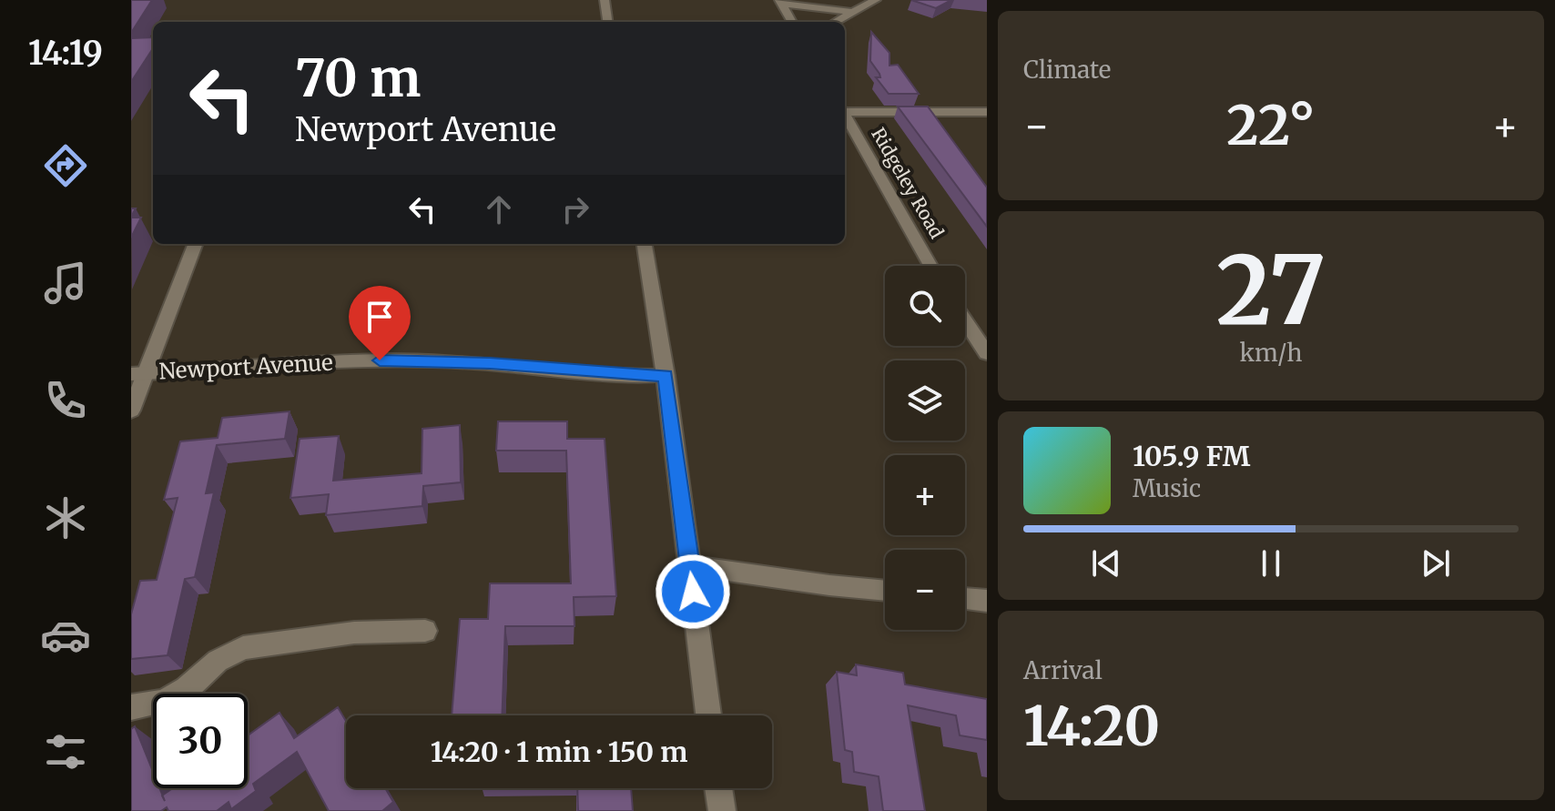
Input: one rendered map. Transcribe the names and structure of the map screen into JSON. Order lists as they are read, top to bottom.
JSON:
{
  "streets": {
    "street": ["Ridgeley Road", "Newport Avenue"]
  },
  "page": {
    "tabs": "14:19",
    "tile": [
      "Climate",
      ["27", "km/h"],
      ["Arrival", "14:20"]
    ],
    "turn": ["70 m", "Newport Avenue"],
    "heat": ["−", "22°", "+"],
    "map_buttons": ["+", "−"],
    "song": ["105.9 FM", "Music"],
    "limit": "30",
    "trip": "14:20 · 1 min · 150 m"
  }
}
